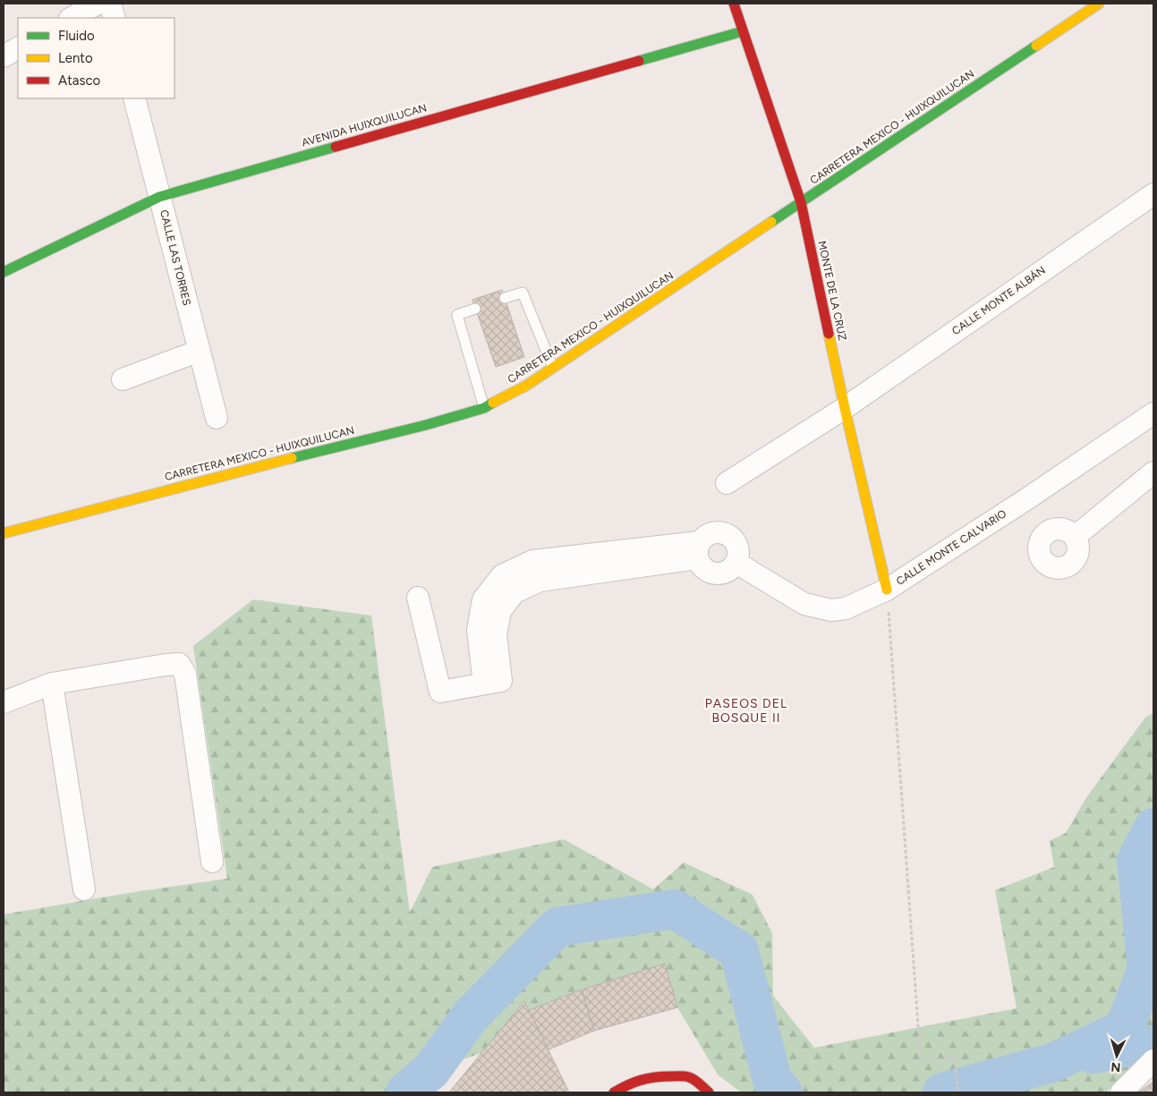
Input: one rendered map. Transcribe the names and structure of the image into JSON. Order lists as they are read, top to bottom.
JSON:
{
  "streets": {
    "street": [
      "AVENIDA HUIXQUILUCAN",
      "CARRETERA MEXICO - HUIXQUILUCAN",
      "CALLE LAS TORRES",
      "MONTE DE LA CRUZ",
      "CALLE MONTE ALBÁN",
      "CALLE MONTE CALVARIO"
    ]
  },
  "crossings": [
    ["AVENIDA HUIXQUILUCAN", "CALLE LAS TORRES"],
    ["AVENIDA HUIXQUILUCAN", "MONTE DE LA CRUZ"],
    ["CARRETERA MEXICO - HUIXQUILUCAN", "MONTE DE LA CRUZ"],
    ["MONTE DE LA CRUZ", "CALLE MONTE ALBÁN"],
    ["MONTE DE LA CRUZ", "CALLE MONTE CALVARIO"]
  ],
  "districts": ["PASEOS DEL BOSQUE II"],
  "legend": ["Fluido", "Lento", "Atasco"],
  "north": "bottom"
}
